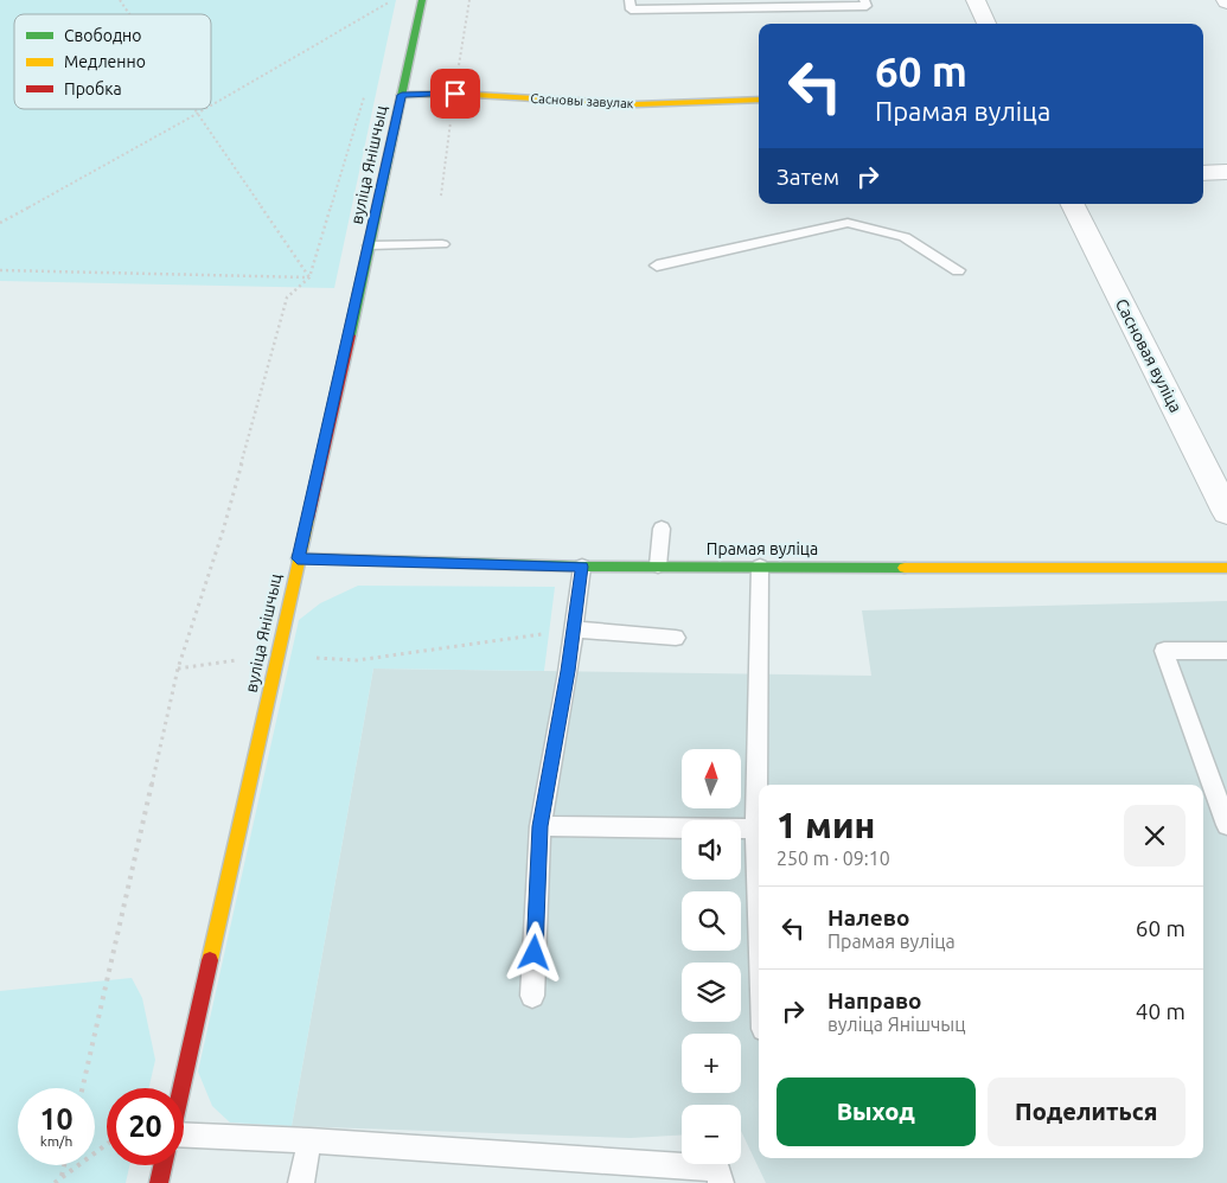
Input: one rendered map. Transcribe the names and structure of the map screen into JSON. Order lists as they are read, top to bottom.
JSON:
{
  "streets": {
    "street": [
      "Сасновы завулак",
      "вуліца Янішчыц",
      "Сасновая вуліца",
      "Прамая вуліца"
    ]
  },
  "crossings": [
    ["Сасновы завулак", "вуліца Янішчыц"],
    ["вуліца Янішчыц", "Прамая вуліца"]
  ],
  "legend": ["Свободно", "Медленно", "Пробка"],
  "north": "top",
  "page": {
    "turn": ["60 m", "Прамая вуліца"],
    "then": "Затем",
    "map_buttons": ["+", "−"],
    "heading": ["1 мин", "250 m · 09:10"],
    "list": [
      {
        "name": "Налево",
        "note": "Прамая вуліца",
        "value": "60 m"
      },
      {
        "name": "Направо",
        "note": "вуліца Янішчыц",
        "value": "40 m"
      }
    ],
    "buttons": ["Выход", "Поделиться"],
    "speed": "10 km/h",
    "limit": "20"
  }
}
